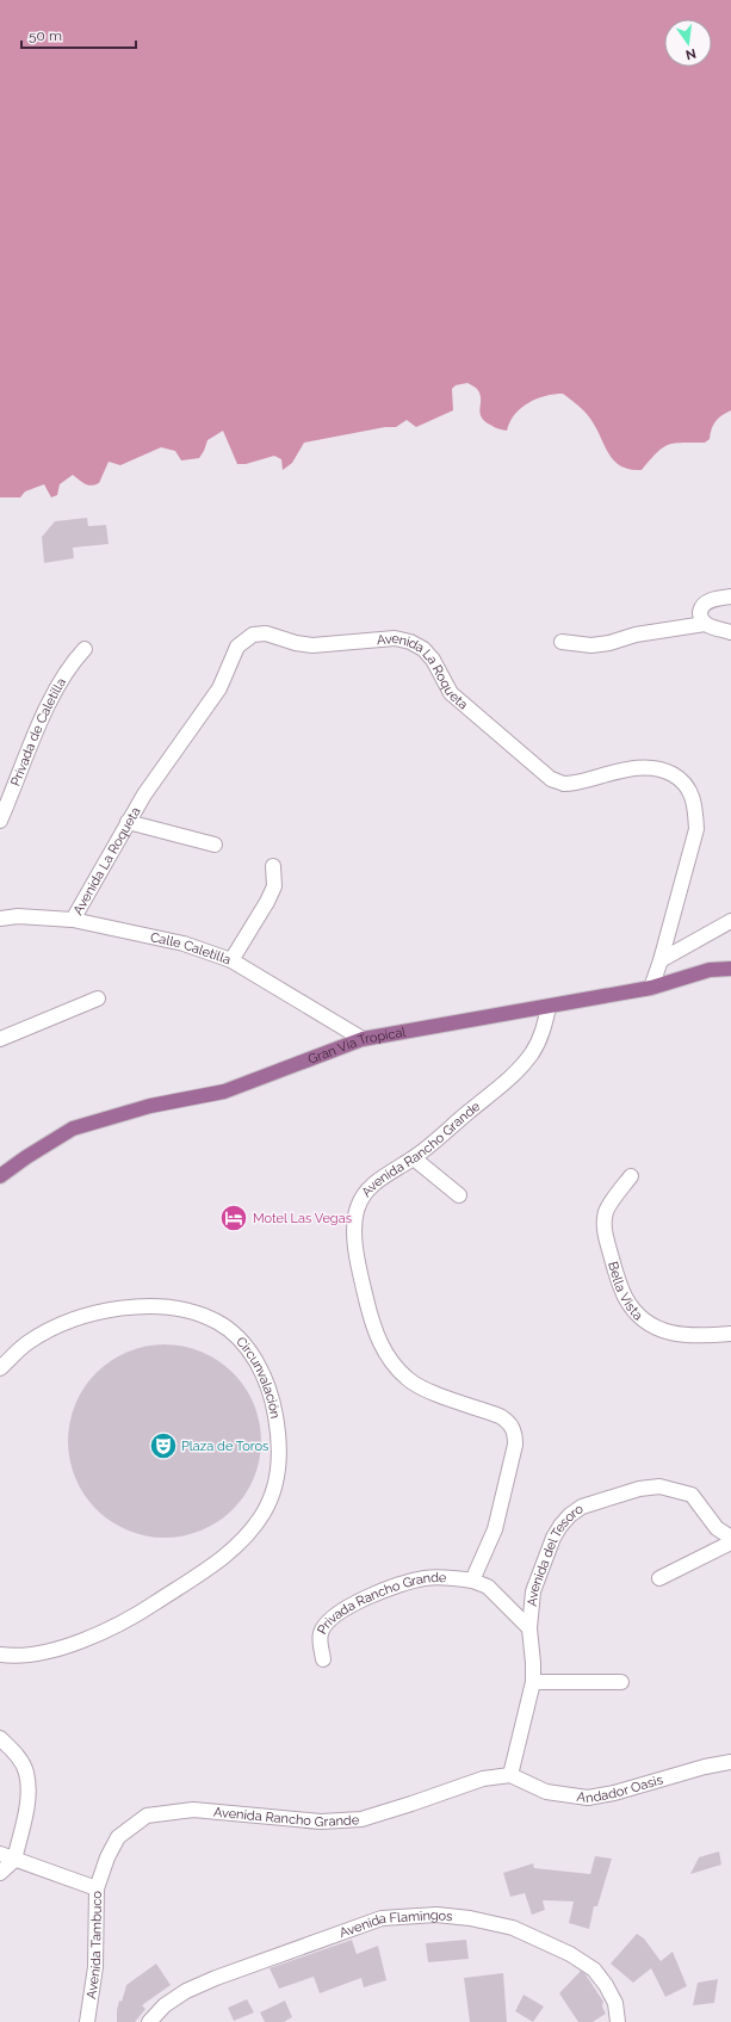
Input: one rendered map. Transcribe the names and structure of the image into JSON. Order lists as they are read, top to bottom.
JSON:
{
  "streets": {
    "main road": ["Gran Vía Tropical"],
    "street": [
      "Avenida La Roqueta",
      "Privada de Caletilla",
      "Calle Caletilla",
      "Avenida Rancho Grande",
      "Bella Vista",
      "Circunvalación",
      "Avenida del Tesoro",
      "Privada Rancho Grande",
      "Andador Oasis",
      "Avenida Flamingos",
      "Avenida Tambuco"
    ]
  },
  "crossings": [
    ["Avenida La Roqueta", "Calle Caletilla"],
    ["Avenida La Roqueta", "Gran Vía Tropical"],
    ["Calle Caletilla", "Gran Vía Tropical"],
    ["Gran Vía Tropical", "Avenida Rancho Grande"],
    ["Avenida Rancho Grande", "Avenida del Tesoro"],
    ["Avenida Rancho Grande", "Privada Rancho Grande"],
    ["Avenida Rancho Grande", "Andador Oasis"],
    ["Avenida Rancho Grande", "Avenida Tambuco"],
    ["Avenida del Tesoro", "Andador Oasis"]
  ],
  "places": {
    "hotel": ["Motel Las Vegas"],
    "theatre": ["Plaza de Toros"]
  },
  "scale_bar": "50 m",
  "north": "bottom"
}
